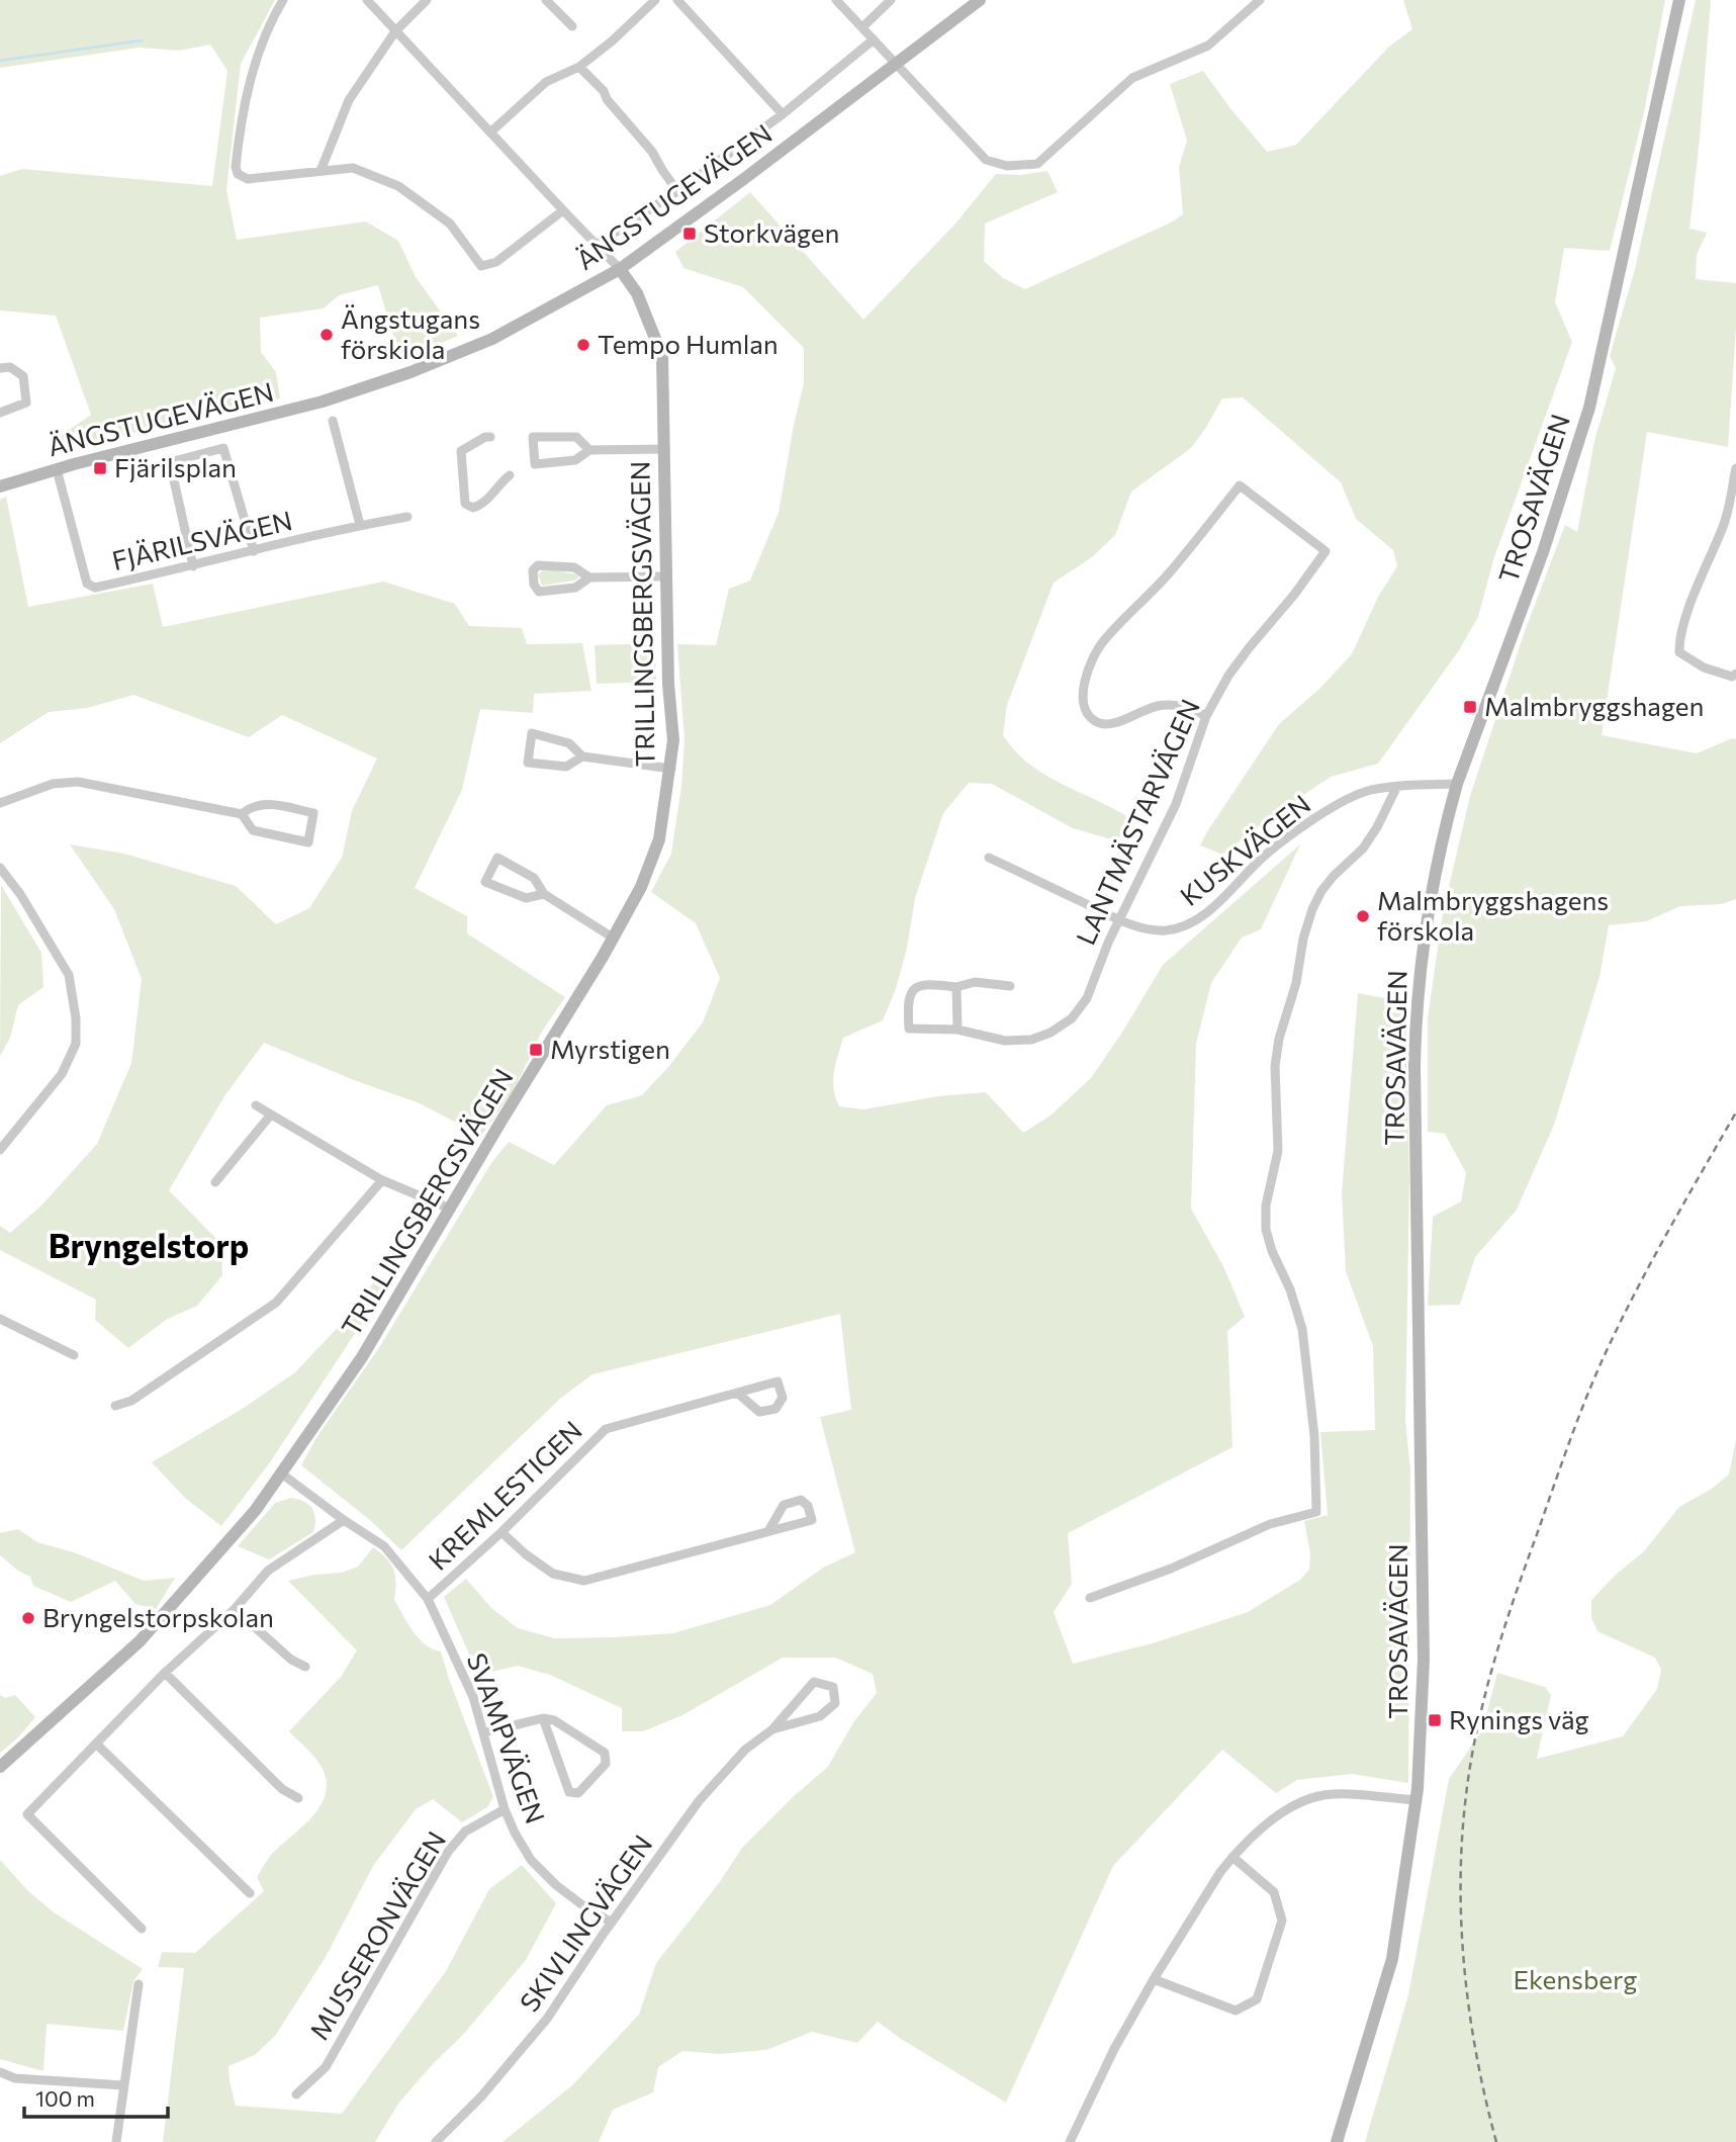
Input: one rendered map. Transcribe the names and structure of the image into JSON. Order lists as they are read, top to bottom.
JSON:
{
  "streets": {
    "street": [
      "ÄNGSTUGEVÄGEN",
      "TROSAVÄGEN",
      "FJÄRILSVÄGEN",
      "TRILLINGSBERGSVÄGEN",
      "LANTMÄSTARVÄGEN",
      "KUSKVÄGEN",
      "KREMLESTIGEN",
      "SVAMPVÄGEN",
      "SKIVLINGVÄGEN",
      "MUSSERONVÄGEN"
    ]
  },
  "crossings": [
    ["ÄNGSTUGEVÄGEN", "FJÄRILSVÄGEN"],
    ["ÄNGSTUGEVÄGEN", "TRILLINGSBERGSVÄGEN"],
    ["TROSAVÄGEN", "KUSKVÄGEN"],
    ["TRILLINGSBERGSVÄGEN", "SVAMPVÄGEN"],
    ["LANTMÄSTARVÄGEN", "KUSKVÄGEN"],
    ["KREMLESTIGEN", "SVAMPVÄGEN"],
    ["SVAMPVÄGEN", "SKIVLINGVÄGEN"],
    ["SVAMPVÄGEN", "MUSSERONVÄGEN"]
  ],
  "districts": ["Bryngelstorp"],
  "parks": ["Ekensberg"],
  "places": {
    "transit": [
      "Storkvägen",
      "Fjärilsplan",
      "Malmbryggshagen",
      "Myrstigen",
      "Rynings väg"
    ],
    "other": [
      "Ängstugans förskiola",
      "Tempo Humlan",
      "Malmbryggshagens förskola",
      "Bryngelstorpskolan"
    ]
  },
  "scale_bar": "100 m"
}
